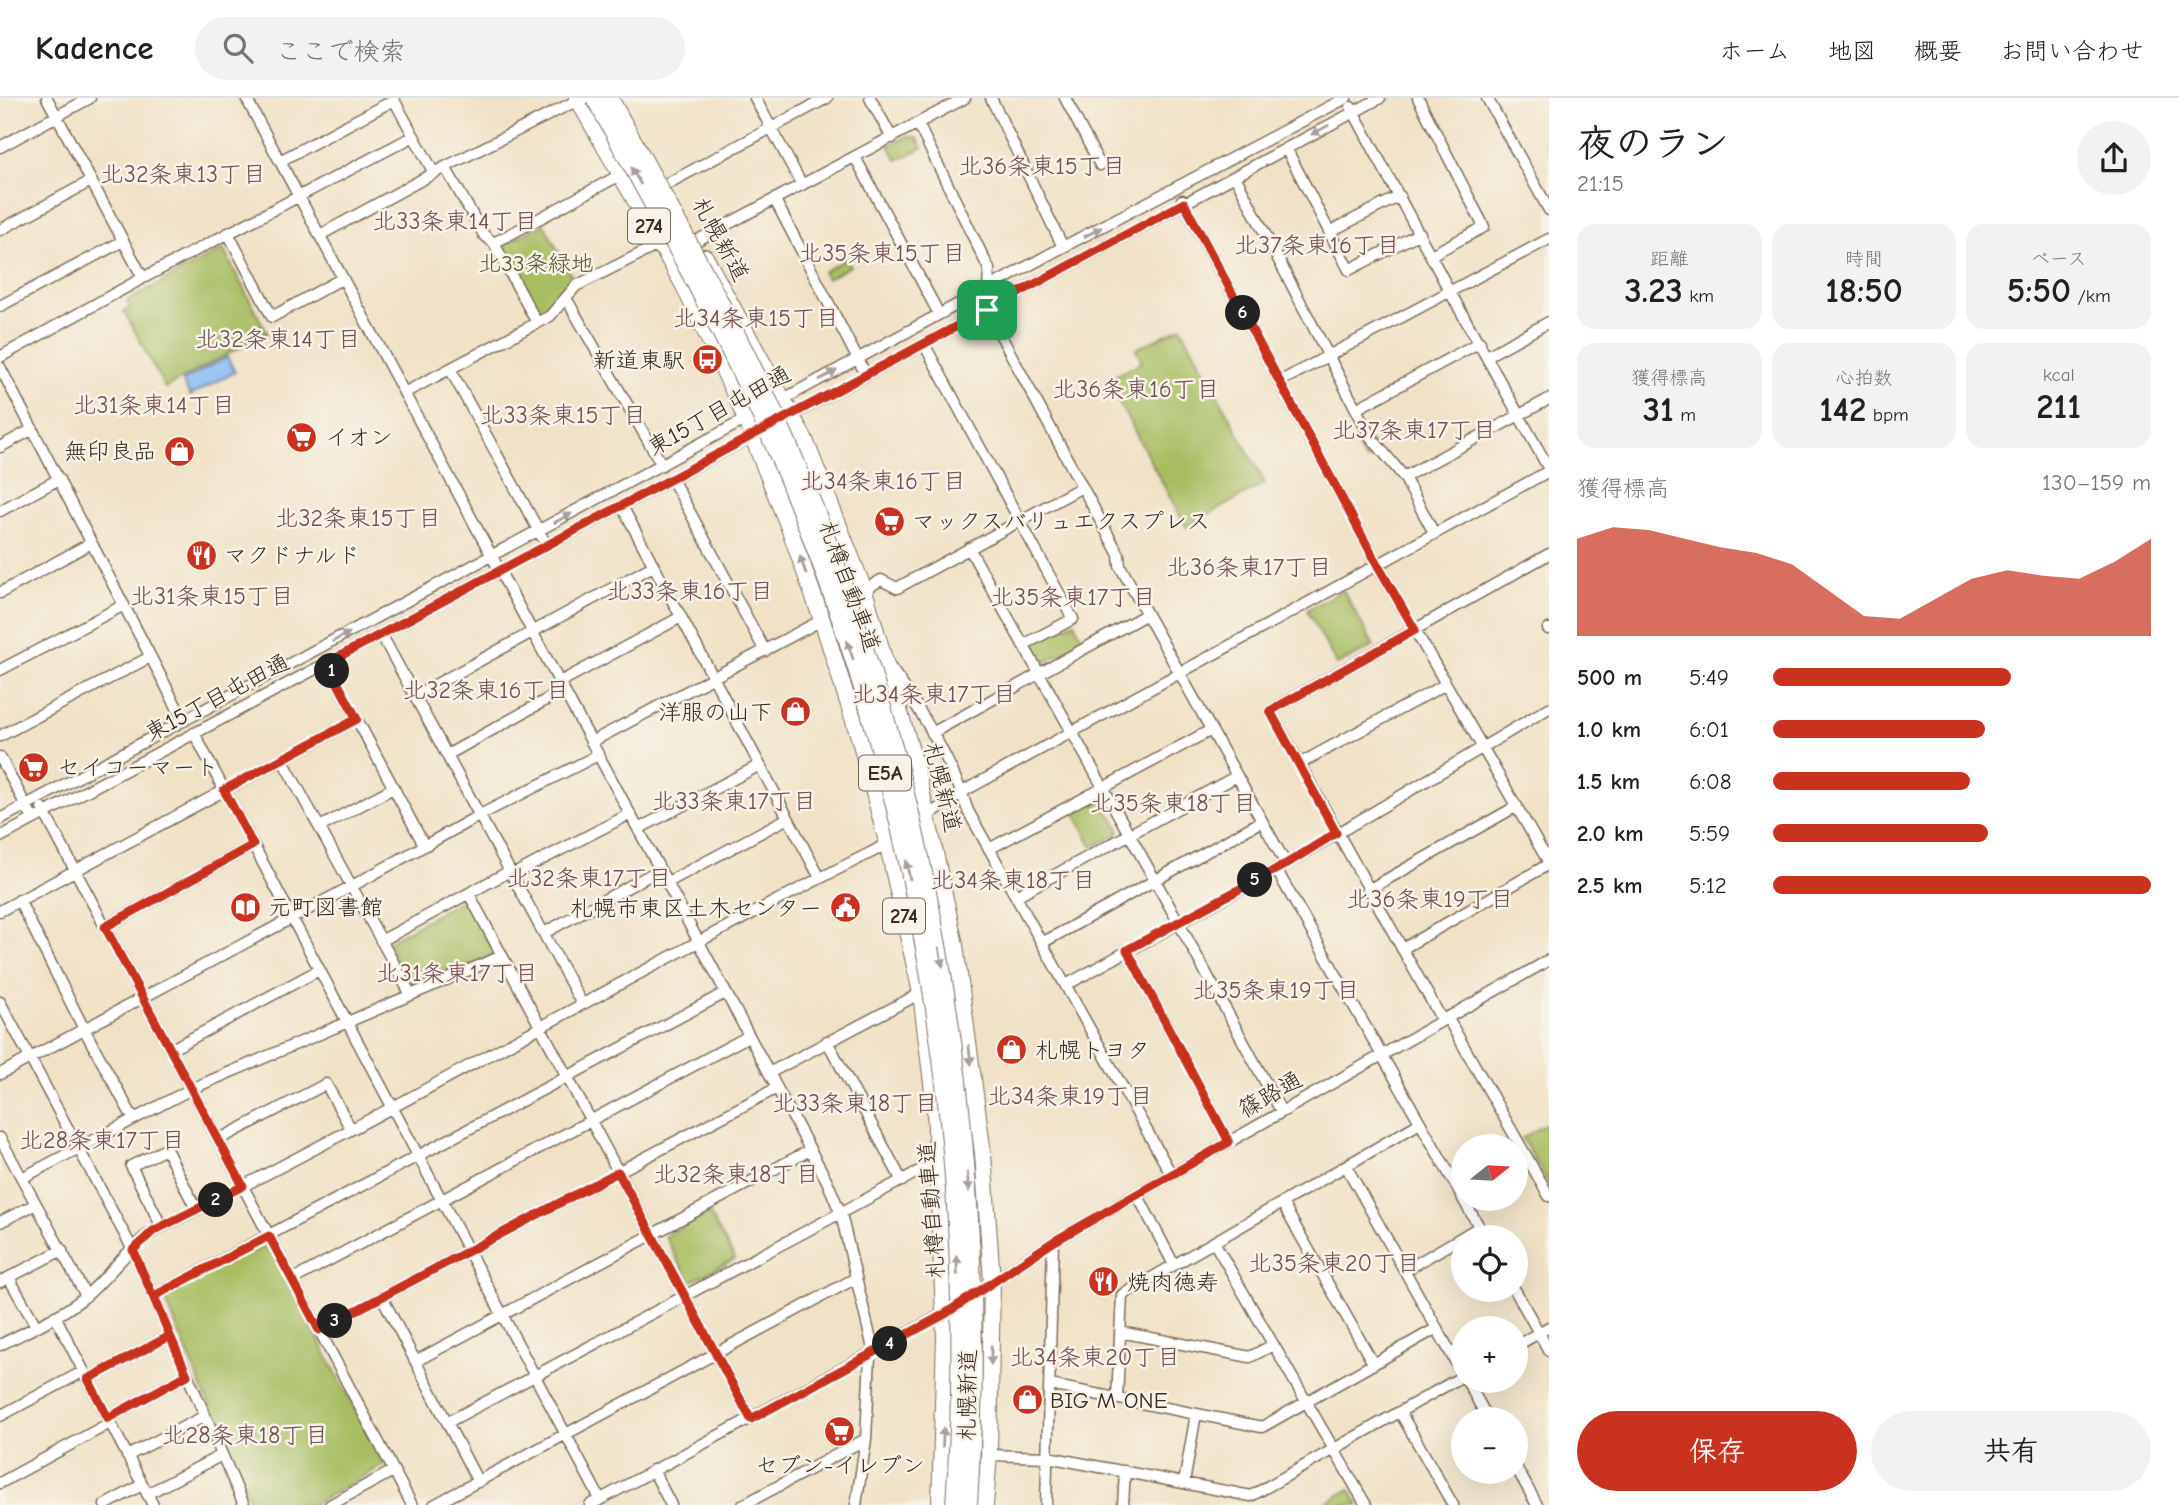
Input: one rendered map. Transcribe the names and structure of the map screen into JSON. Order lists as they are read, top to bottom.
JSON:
{
  "streets": {
    "highway": [
      "274",
      "札幌新道",
      "札樽自動車道",
      "E5A"
    ],
    "street": ["東15丁目屯田通", "篠路通"]
  },
  "crossings": [
    ["札幌新道", "東15丁目屯田通"],
    ["札幌新道", "札樽自動車道"],
    ["札幌新道", "篠路通"]
  ],
  "districts": [
    "北36条東15丁目",
    "北32条東13丁目",
    "北33条東14丁目",
    "北37条東16丁目",
    "北35条東15丁目",
    "北34条東15丁目",
    "北32条東14丁目",
    "北36条東16丁目",
    "北31条東14丁目",
    "北33条東15丁目",
    "北37条東17丁目",
    "北34条東16丁目",
    "北32条東15丁目",
    "北36条東17丁目",
    "北33条東16丁目",
    "北31条東15丁目",
    "北35条東17丁目",
    "北32条東16丁目",
    "北34条東17丁目",
    "北33条東17丁目",
    "北35条東18丁目",
    "北32条東17丁目",
    "北34条東18丁目",
    "北36条東19丁目",
    "北31条東17丁目",
    "北35条東19丁目",
    "北34条東19丁目",
    "北33条東18丁目",
    "北28条東17丁目",
    "北32条東18丁目",
    "北35条東20丁目",
    "北34条東20丁目",
    "北28条東18丁目"
  ],
  "parks": ["北33条緑地"],
  "places": {
    "bus stop": ["新道東駅"],
    "supermarket": [
      "イオン",
      "マックスバリュエクスプレス",
      "セイコーマート",
      "セブン-イレブン"
    ],
    "shop": [
      "無印良品",
      "洋服の山下",
      "札幌トヨタ",
      "BIG M ONE"
    ],
    "restaurant": ["マクドナルド", "焼肉徳寿"],
    "library": ["元町図書館"],
    "public building": ["札幌市東区土木センター"]
  },
  "north": "right",
  "page": {
    "header": "Kadence",
    "search": "ここで検索",
    "nav": [
      "ホーム",
      "地図",
      "概要",
      "お問い合わせ"
    ],
    "heading": ["夜のラン", "21:15"],
    "stats": [
      ["距離", "3.23 km"],
      ["時間", "18:50"],
      ["ペース", "5:50 /km"],
      ["獲得標高", "31 m"],
      ["心拍数", "142 bpm"],
      ["kcal", "211"]
    ],
    "pins": [
      "6",
      "1",
      "5",
      "2",
      "3",
      "4"
    ],
    "chart": ["獲得標高", "130–159 m"],
    "list": [
      {
        "name": "500 m",
        "note": "5:49"
      },
      {
        "name": "1.0 km",
        "note": "6:01"
      },
      {
        "name": "1.5 km",
        "note": "6:08"
      },
      {
        "name": "2.0 km",
        "note": "5:59"
      },
      {
        "name": "2.5 km",
        "note": "5:12"
      }
    ],
    "map_buttons": ["+", "−"],
    "buttons": ["保存", "共有"]
  }
}
